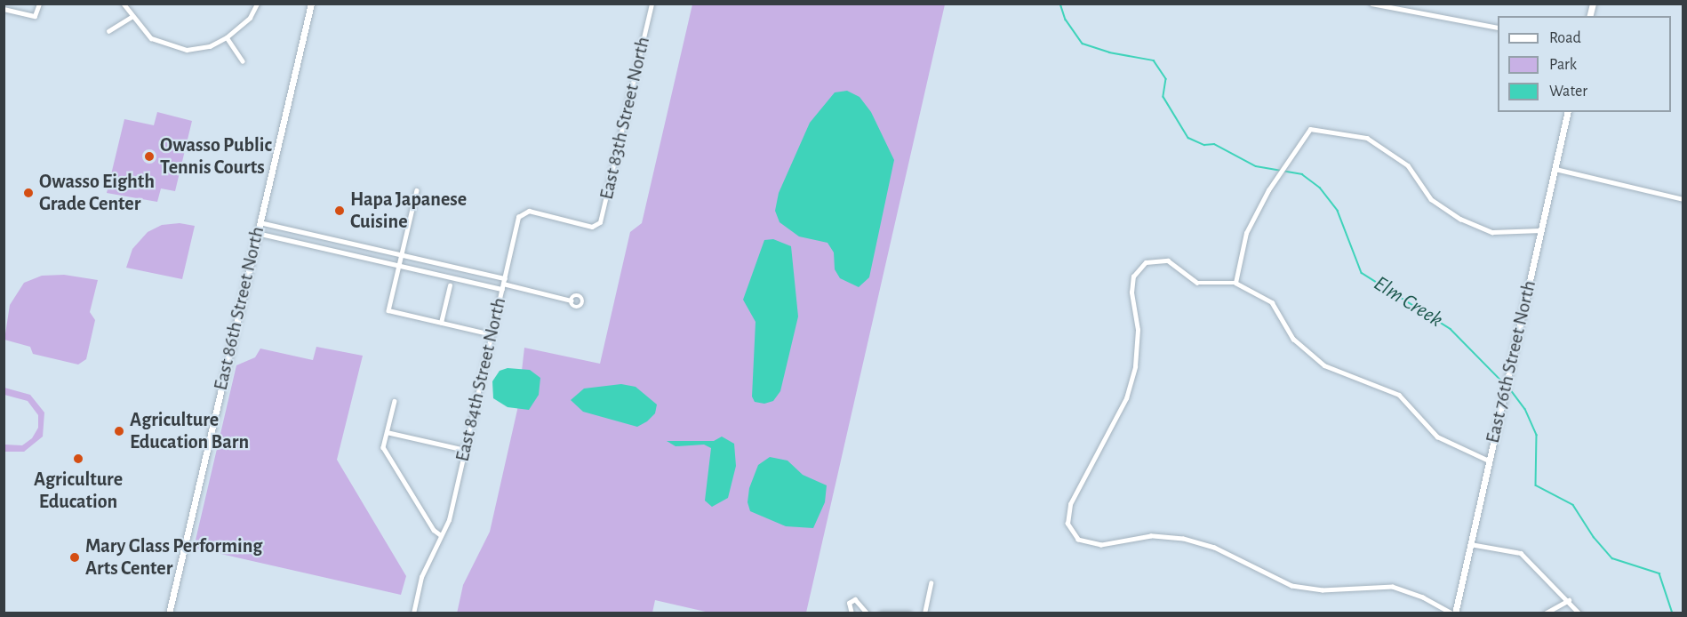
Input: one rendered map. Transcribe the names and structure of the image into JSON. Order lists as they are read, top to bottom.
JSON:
{
  "streets": {
    "main road": ["East 86th Street North", "East 76th Street North"],
    "street": ["East 83th Street North", "East 84th Street North"]
  },
  "crossings": [
    ["East 83th Street North", "East 84th Street North"]
  ],
  "water": ["Elm Creek"],
  "places": [
    "Owasso Public Tennis Courts",
    "Owasso Eighth Grade Center",
    "Hapa Japanese Cuisine",
    "Agriculture Education Barn",
    "Agriculture Education",
    "Mary Glass Performing Arts Center"
  ],
  "legend": ["Road", "Park", "Water"]
}
